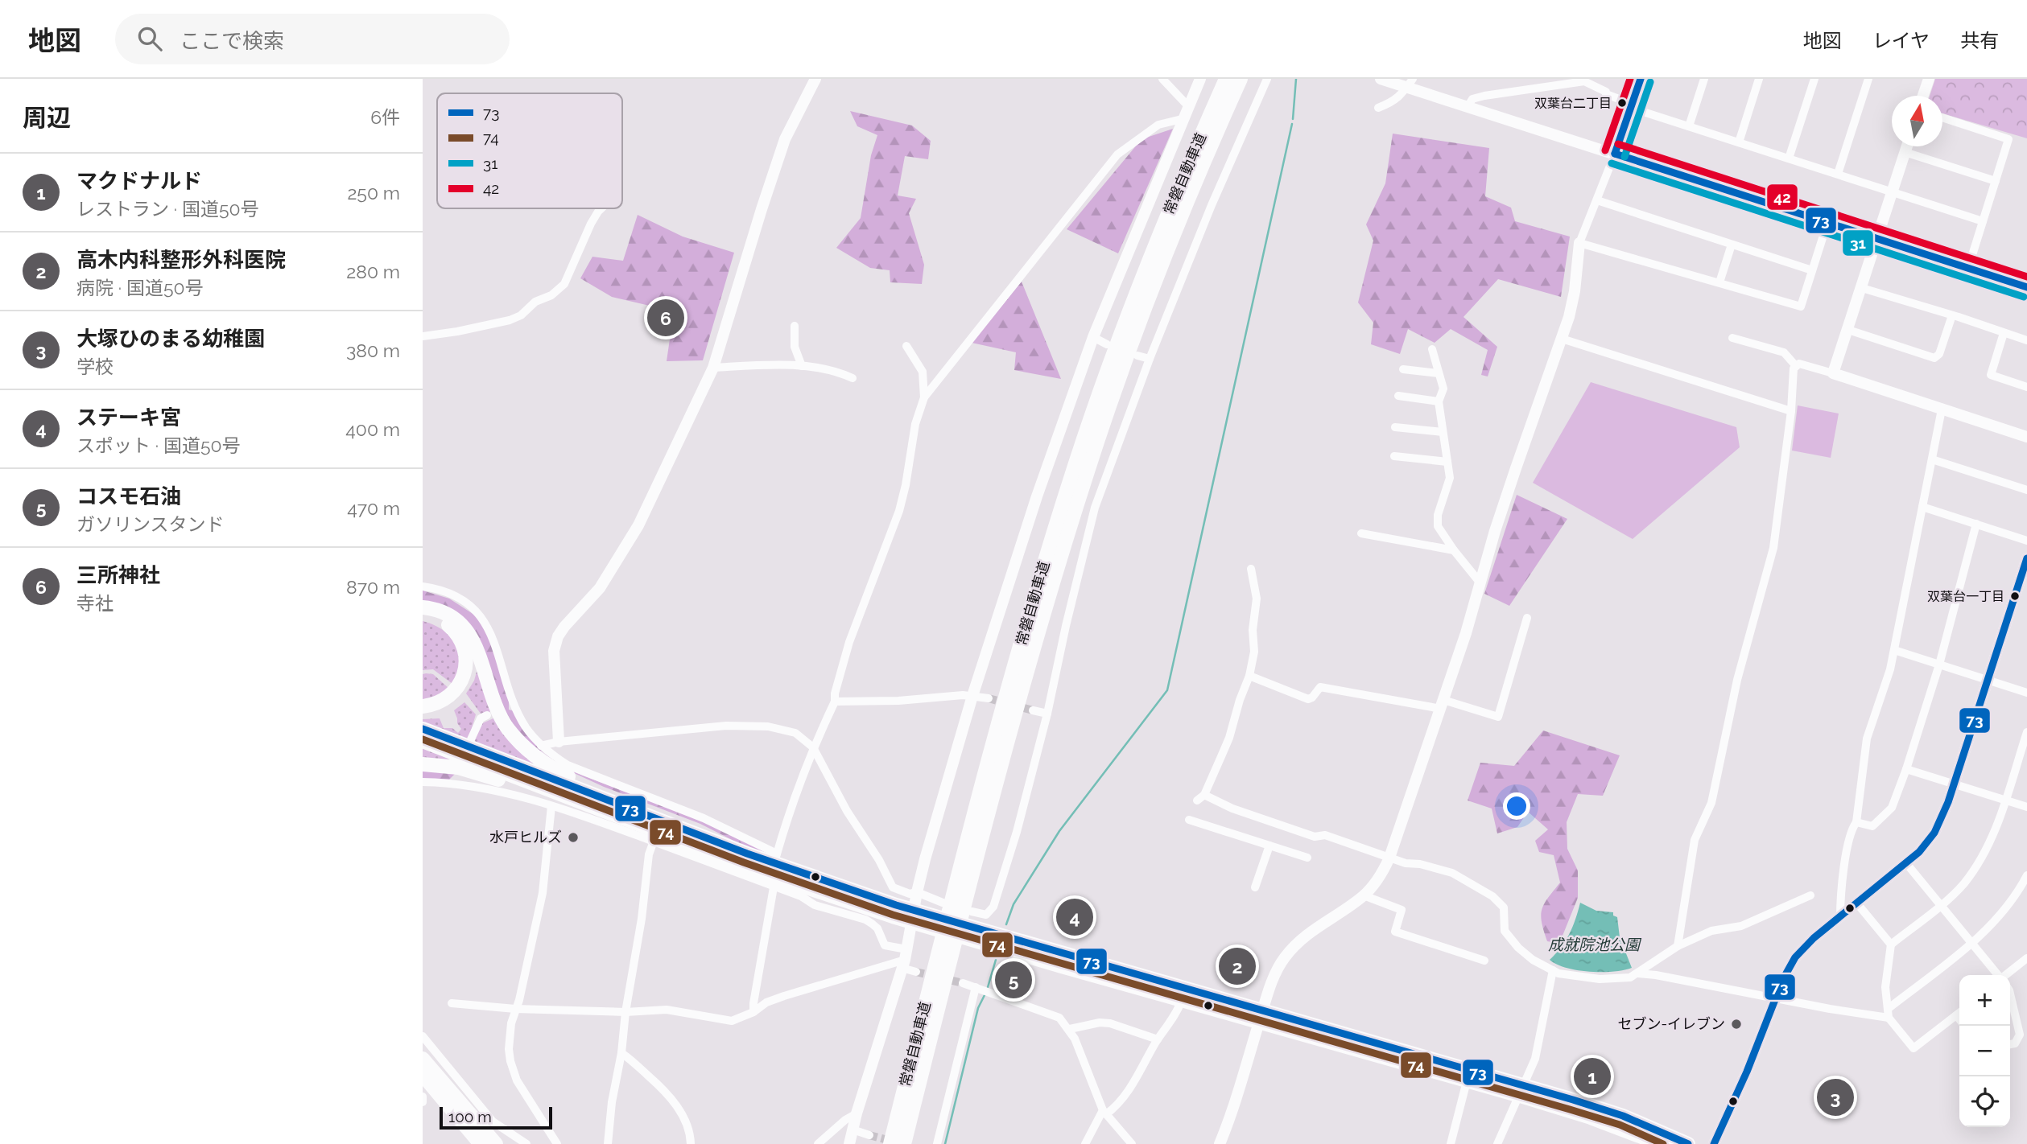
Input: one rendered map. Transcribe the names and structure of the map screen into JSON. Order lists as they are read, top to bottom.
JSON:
{
  "streets": {
    "highway": ["常磐自動車道"]
  },
  "water": ["成就院池公園"],
  "places": [
    "双葉台二丁目",
    "双葉台一丁目",
    "水戸ヒルズ",
    "セブン-イレブン"
  ],
  "lines": [
    "transit line 73",
    "transit line 42",
    "transit line 31",
    "transit line 74"
  ],
  "legend": [
    "73",
    "74",
    "31",
    "42"
  ],
  "scale_bar": "100 m",
  "north": "top",
  "page": {
    "header": "地図",
    "search": "ここで検索",
    "nav": ["地図", "レイヤ", "共有"],
    "heading": ["周辺", "6件"],
    "list": [
      {
        "mark": "1",
        "name": "マクドナルド",
        "note": "レストラン · 国道50号",
        "value": "250 m"
      },
      {
        "mark": "2",
        "name": "高木内科整形外科医院",
        "note": "病院 · 国道50号",
        "value": "280 m"
      },
      {
        "mark": "3",
        "name": "大塚ひのまる幼稚園",
        "note": "学校",
        "value": "380 m"
      },
      {
        "mark": "4",
        "name": "ステーキ宮",
        "note": "スポット · 国道50号",
        "value": "400 m"
      },
      {
        "mark": "5",
        "name": "コスモ石油",
        "note": "ガソリンスタンド",
        "value": "470 m"
      },
      {
        "mark": "6",
        "name": "三所神社",
        "note": "寺社",
        "value": "870 m"
      }
    ],
    "pins": [
      "6",
      "4",
      "2",
      "5",
      "1",
      "3"
    ],
    "map_buttons": ["+", "−"],
    "scale": "100 m"
  }
}
